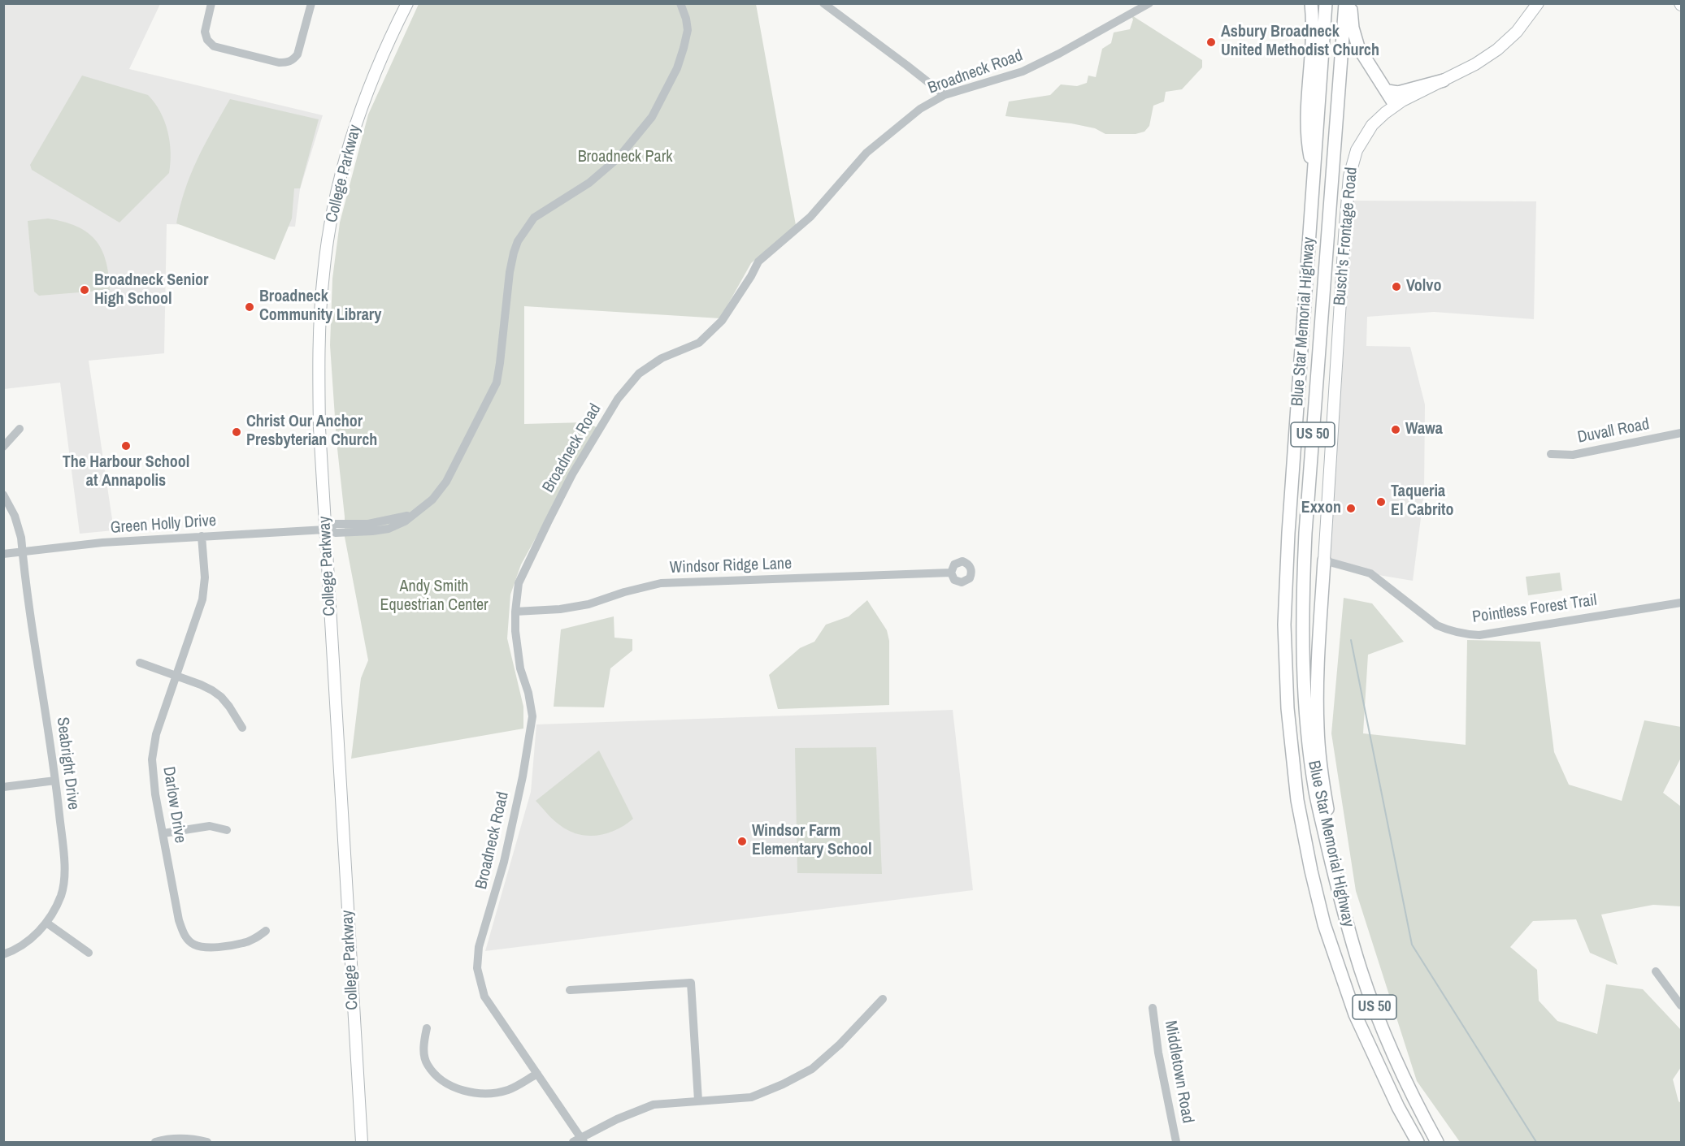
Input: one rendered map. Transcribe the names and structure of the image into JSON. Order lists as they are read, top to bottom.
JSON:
{
  "streets": {
    "highway": ["Blue Star Memorial Highway", "US 50"],
    "main road": ["College Parkway", "Busch's Frontage Road"],
    "street": [
      "Broadneck Road",
      "Duvall Road",
      "Green Holly Drive",
      "Windsor Ridge Lane",
      "Pointless Forest Trail",
      "Seabright Drive",
      "Darlow Drive",
      "Middletown Road"
    ]
  },
  "crossings": [
    ["Broadneck Road", "Windsor Ridge Lane"],
    ["College Parkway", "Green Holly Drive"],
    ["Busch's Frontage Road", "Pointless Forest Trail"],
    ["Green Holly Drive", "Seabright Drive"],
    ["Green Holly Drive", "Darlow Drive"]
  ],
  "parks": ["Broadneck Park", "Andy Smith Equestrian Center"],
  "places": [
    "Asbury Broadneck United Methodist Church",
    "Volvo",
    "Broadneck Senior High School",
    "Broadneck Community Library",
    "Wawa",
    "Christ Our Anchor Presbyterian Church",
    "The Harbour School at Annapolis",
    "Taqueria El Cabrito",
    "Exxon",
    "Windsor Farm Elementary School"
  ]
}
